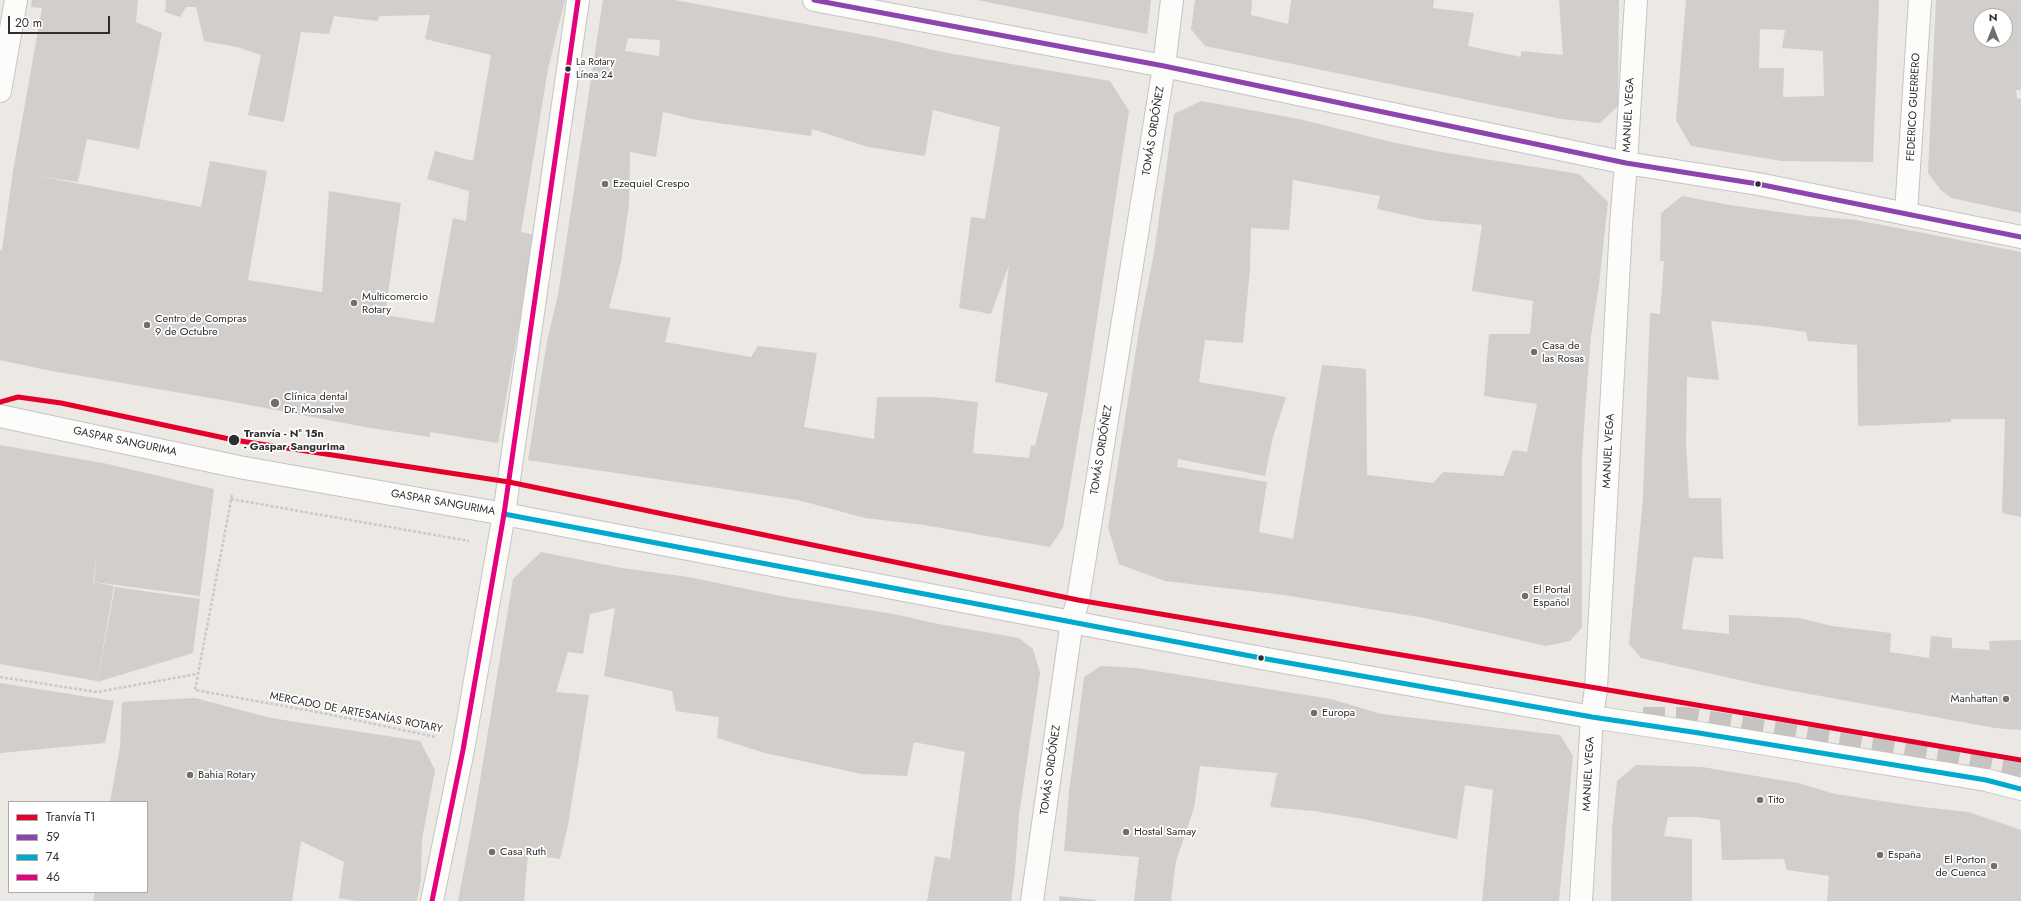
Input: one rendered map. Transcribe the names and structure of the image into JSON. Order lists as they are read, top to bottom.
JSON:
{
  "streets": {
    "street": [
      "FEDERICO GUERRERO",
      "MANUEL VEGA",
      "TOMÁS ORDÓÑEZ",
      "GASPAR SANGURIMA"
    ],
    "path": ["MERCADO DE ARTESANÍAS ROTARY"]
  },
  "crossings": [
    ["MANUEL VEGA", "GASPAR SANGURIMA"],
    ["TOMÁS ORDÓÑEZ", "GASPAR SANGURIMA"]
  ],
  "places": [
    "La Rotary Línea 24",
    "Ezequiel Crespo",
    "Multicomercio Rotary",
    "Centro de Compras 9 de Octubre",
    "Casa de las Rosas",
    "Clínica dental Dr. Monsalve",
    "Tranvía - Nº 15n - Gaspar Sangurima",
    "El Portal Español",
    "Manhattan",
    "Europa",
    "Bahia Rotary",
    "Tito",
    "Hostal Samay",
    "Casa Ruth",
    "España",
    "El Porton de Cuenca"
  ],
  "lines": [
    "transit line 59",
    "transit line 46",
    "tram line T1",
    "transit line 74"
  ],
  "legend": [
    "Tranvía T1",
    "59",
    "74",
    "46"
  ],
  "scale_bar": "20 m",
  "north": "top"
}
